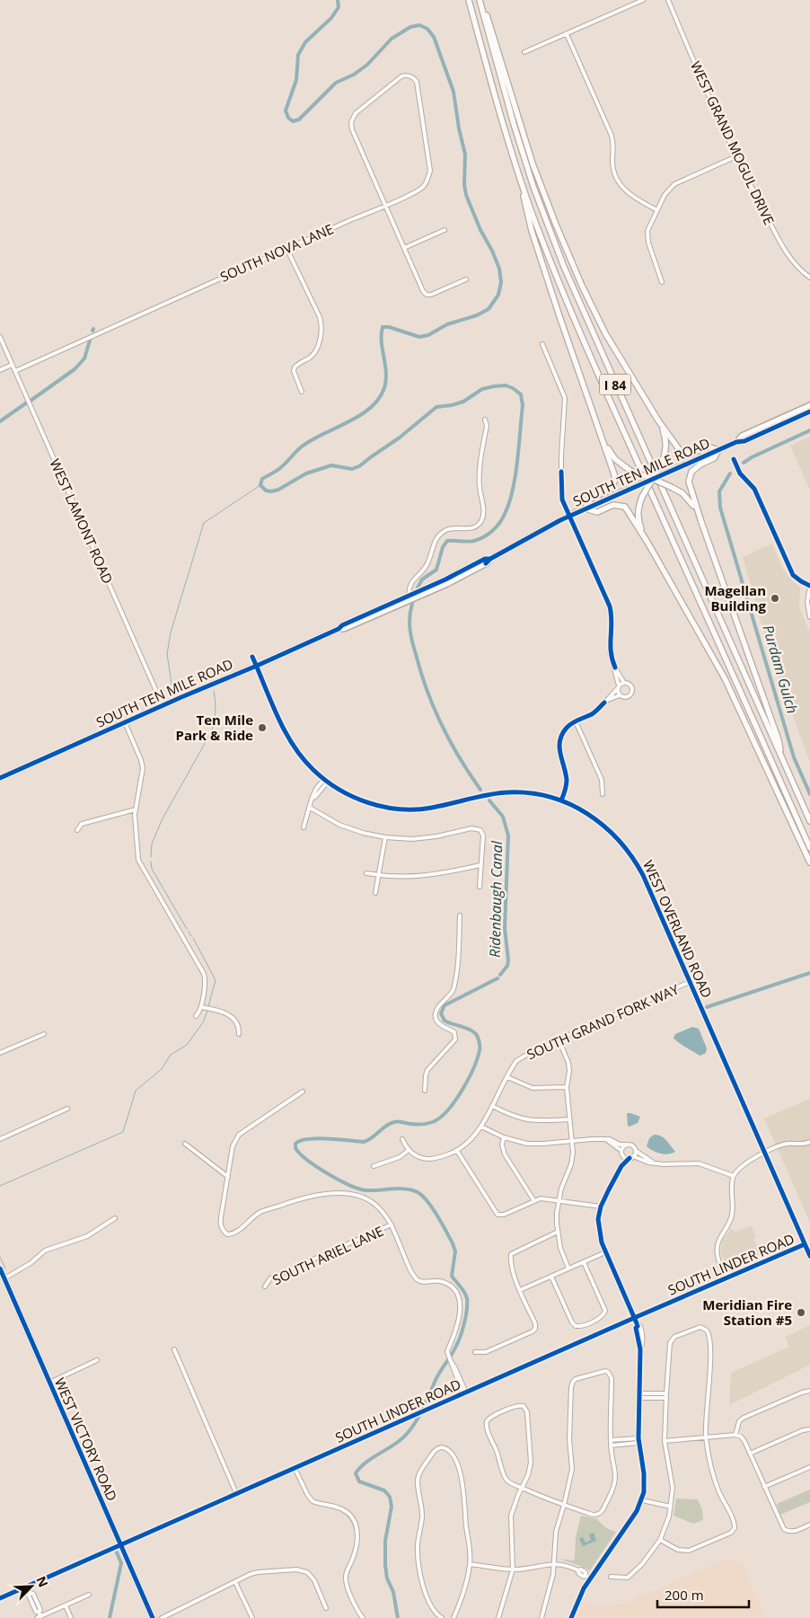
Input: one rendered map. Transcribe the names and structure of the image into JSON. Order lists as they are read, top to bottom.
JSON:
{
  "streets": {
    "highway": ["I 84"],
    "main road": ["SOUTH TEN MILE ROAD", "WEST VICTORY ROAD"],
    "street": [
      "WEST GRAND MOGUL DRIVE",
      "SOUTH NOVA LANE",
      "WEST LAMONT ROAD",
      "WEST OVERLAND ROAD",
      "SOUTH GRAND FORK WAY",
      "SOUTH ARIEL LANE",
      "SOUTH LINDER ROAD"
    ]
  },
  "crossings": [
    ["SOUTH NOVA LANE", "WEST LAMONT ROAD"],
    ["SOUTH TEN MILE ROAD", "WEST LAMONT ROAD"],
    ["SOUTH TEN MILE ROAD", "WEST OVERLAND ROAD"],
    ["WEST OVERLAND ROAD", "SOUTH GRAND FORK WAY"],
    ["WEST OVERLAND ROAD", "SOUTH LINDER ROAD"],
    ["SOUTH LINDER ROAD", "WEST VICTORY ROAD"]
  ],
  "water": ["Purdam Gulch", "Ridenbaugh Canal"],
  "places": ["Magellan Building", "Ten Mile Park & Ride", "Meridian Fire Station #5"],
  "scale_bar": "200 m",
  "north": "top right"
}
